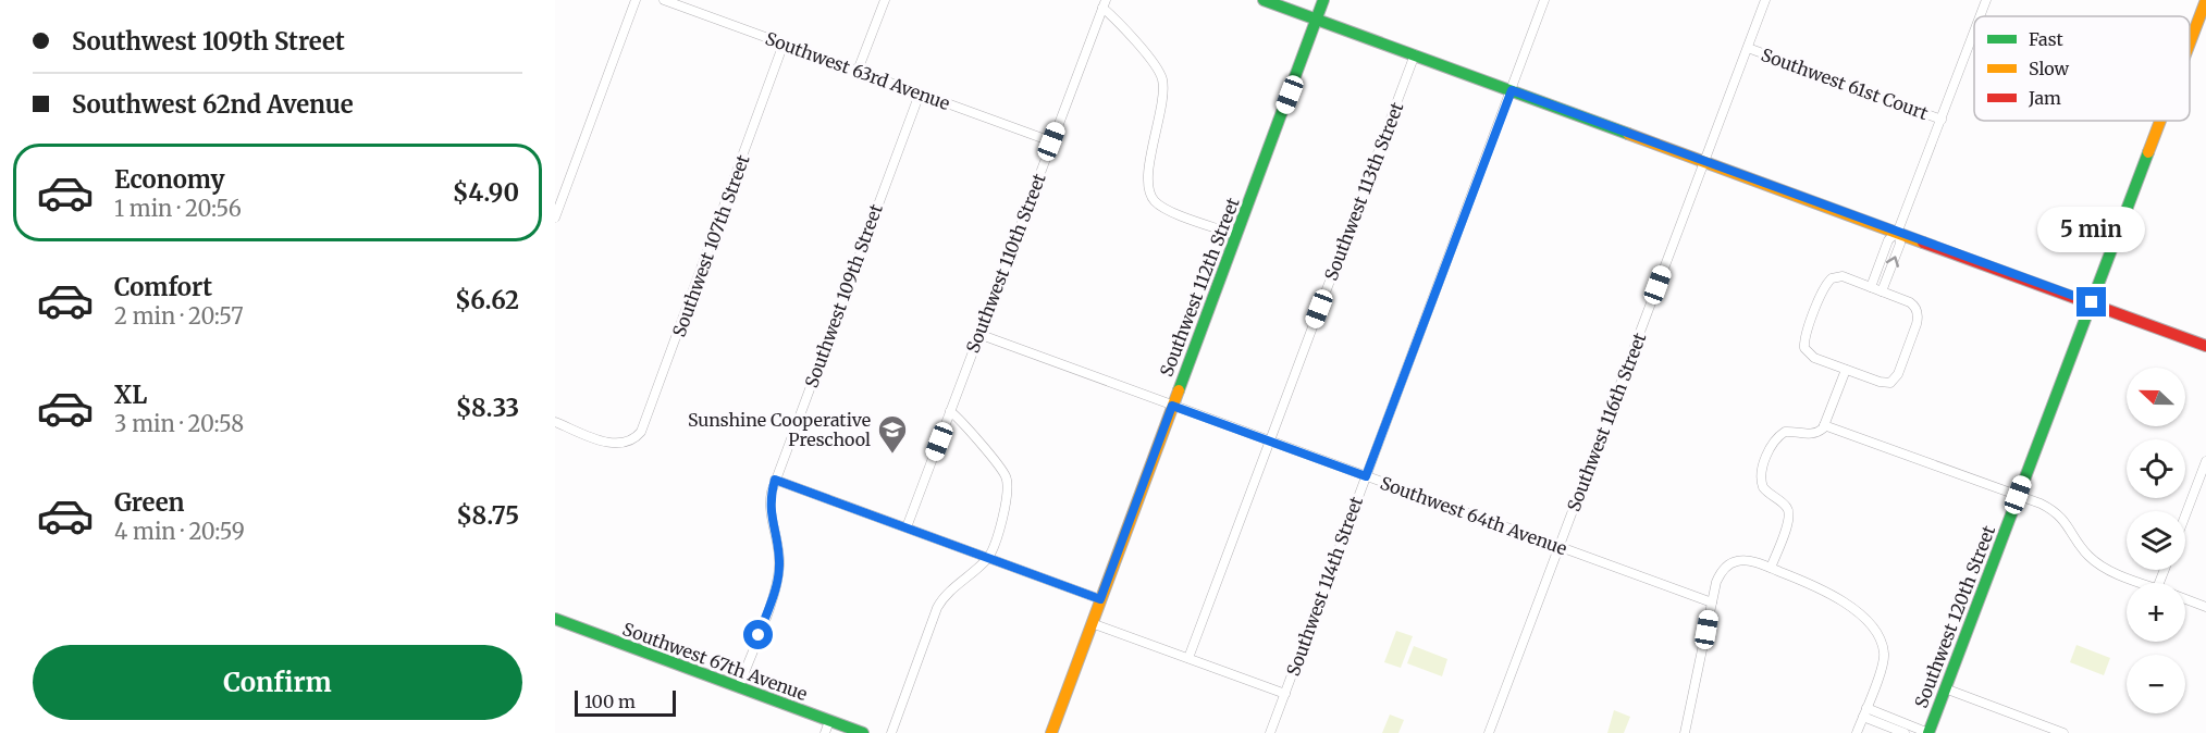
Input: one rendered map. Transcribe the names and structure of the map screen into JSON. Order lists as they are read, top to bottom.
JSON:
{
  "streets": {
    "street": [
      "Southwest 63rd Avenue",
      "Southwest 61st Court",
      "Southwest 113th Street",
      "Southwest 107th Street",
      "Southwest 110th Street",
      "Southwest 112th Street",
      "Southwest 109th Street",
      "Southwest 116th Street",
      "Southwest 64th Avenue",
      "Southwest 114th Street",
      "Southwest 120th Street",
      "Southwest 67th Avenue"
    ]
  },
  "crossings": [
    ["Southwest 63rd Avenue", "Southwest 107th Street"],
    ["Southwest 63rd Avenue", "Southwest 110th Street"],
    ["Southwest 63rd Avenue", "Southwest 109th Street"],
    ["Southwest 61st Court", "Southwest 116th Street"],
    ["Southwest 113th Street", "Southwest 64th Avenue"],
    ["Southwest 110th Street", "Southwest 64th Avenue"],
    ["Southwest 112th Street", "Southwest 64th Avenue"],
    ["Southwest 109th Street", "Southwest 67th Avenue"],
    ["Southwest 116th Street", "Southwest 64th Avenue"],
    ["Southwest 64th Avenue", "Southwest 114th Street"]
  ],
  "places": {
    "school or university": ["Sunshine Cooperative Preschool"]
  },
  "legend": ["Fast", "Slow", "Jam"],
  "scale_bar": "100 m",
  "north": "left",
  "page": {
    "banner": ["Southwest 109th Street", "Southwest 62nd Avenue"],
    "list": [
      {
        "name": "Economy",
        "note": "1 min · 20:56",
        "value": "$4.90"
      },
      {
        "name": "Comfort",
        "note": "2 min · 20:57",
        "value": "$6.62"
      },
      {
        "name": "XL",
        "note": "3 min · 20:58",
        "value": "$8.33"
      },
      {
        "name": "Green",
        "note": "4 min · 20:59",
        "value": "$8.75"
      }
    ],
    "bubble": "5 min",
    "map_buttons": ["+", "−"],
    "buttons": "Confirm",
    "scale": "100 m"
  }
}
